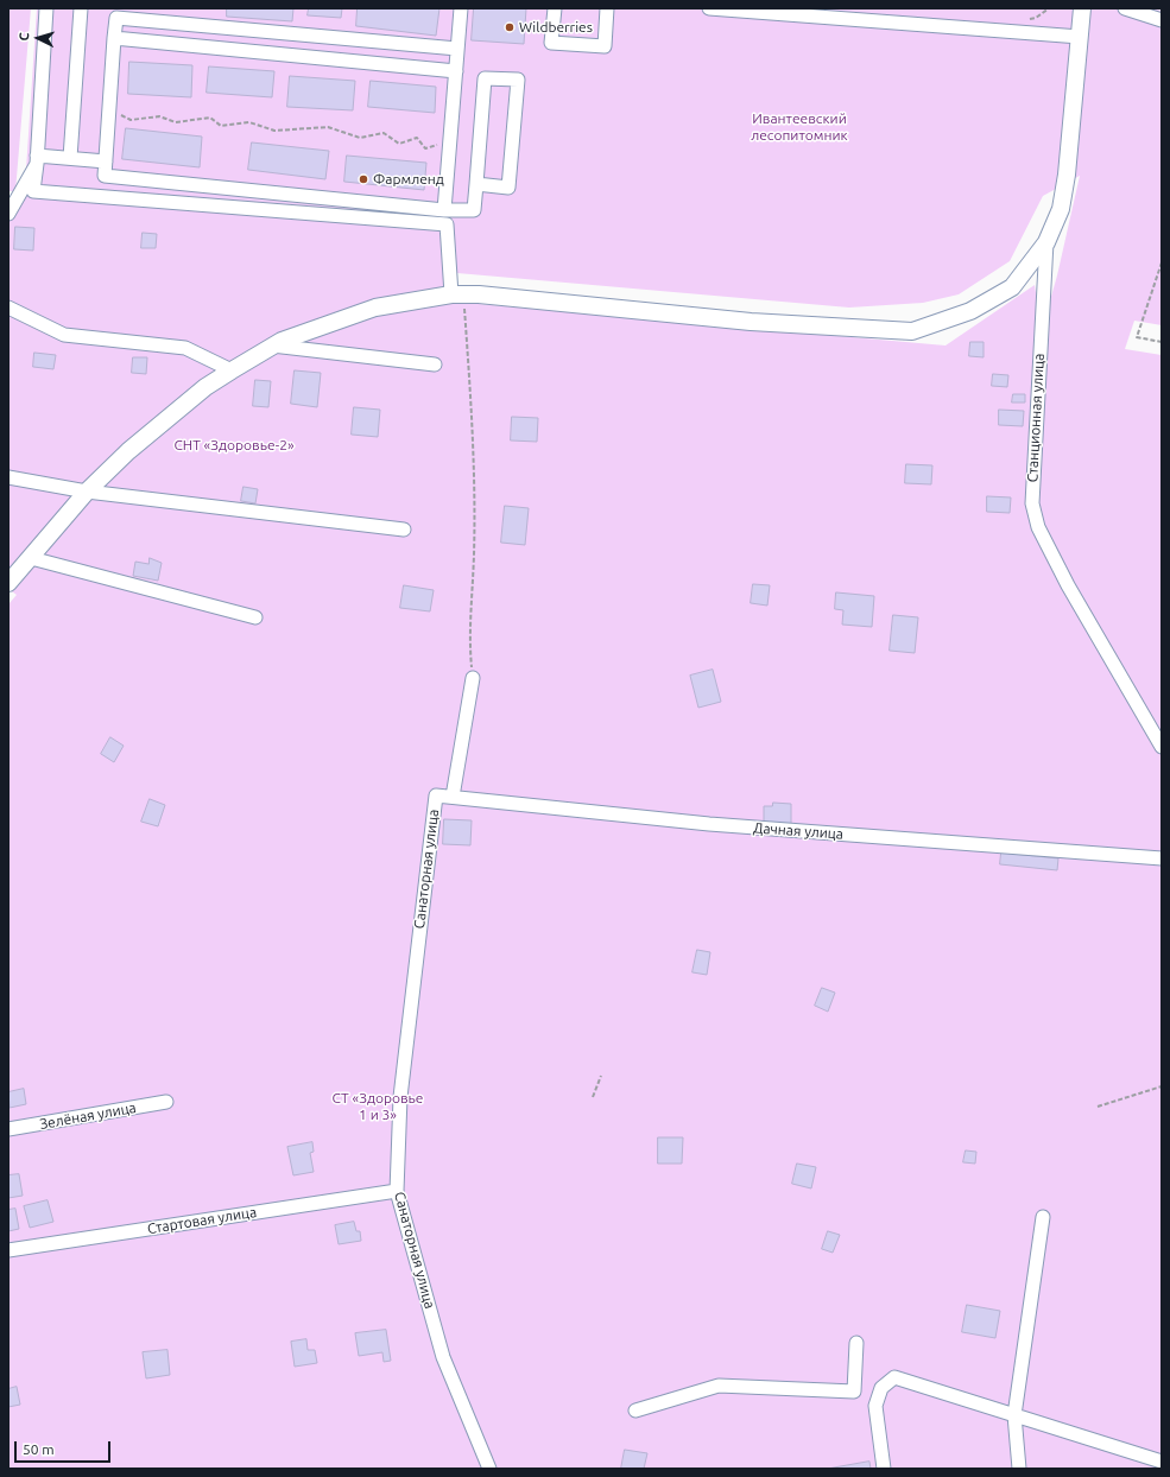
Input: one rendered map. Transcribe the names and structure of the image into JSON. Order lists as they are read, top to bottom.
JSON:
{
  "streets": {
    "street": [
      "Станционная улица",
      "Дачная улица",
      "Санаторная улица",
      "Зелёная улица",
      "Стартовая улица"
    ]
  },
  "crossings": [
    ["Дачная улица", "Санаторная улица"],
    ["Санаторная улица", "Стартовая улица"]
  ],
  "parks": ["Ивантеевский лесопитомник", "СНТ «Здоровье-2»", "СТ «Здоровье 1 и 3»"],
  "places": ["Wildberries", "Фармленд"],
  "scale_bar": "50 m",
  "north": "left"
}
